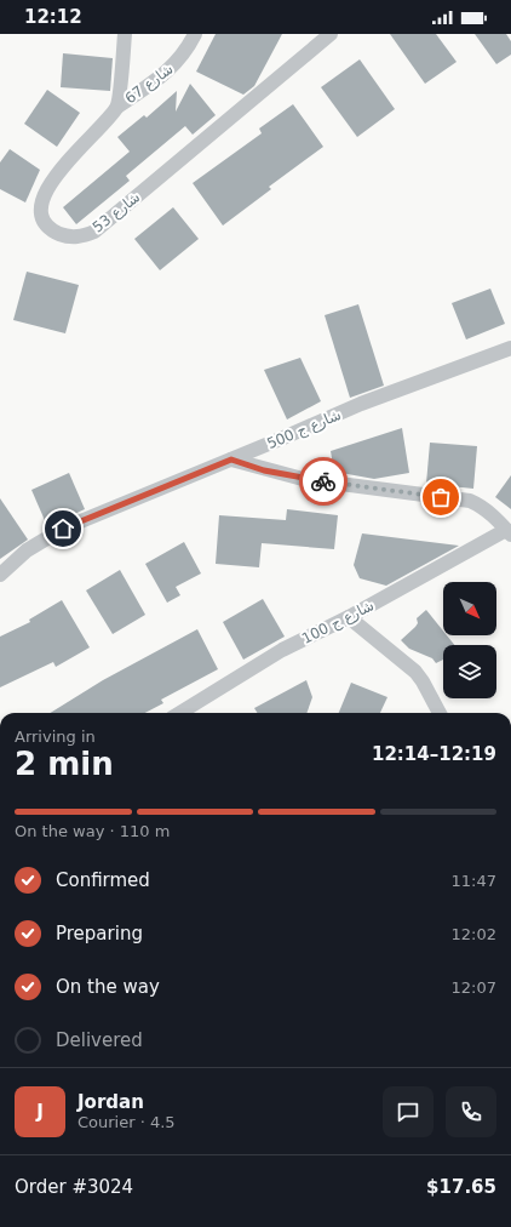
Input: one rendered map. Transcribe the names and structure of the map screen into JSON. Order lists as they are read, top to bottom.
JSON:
{
  "streets": {
    "street": [
      "شارع 67",
      "شارع 53",
      "شارع ج 500",
      "شارع ج 100"
    ]
  },
  "crossings": [
    ["شارع 67", "شارع 53"]
  ],
  "north": "bottom right",
  "page": {
    "status": "12:12",
    "heading": ["2 min", "Arriving in", "12:14–12:19"],
    "panel": [
      "Jordan",
      "Courier · 4.5",
      "Order #3024",
      "$17.65"
    ],
    "bar": "On the way · 110 m",
    "list": [
      ["Confirmed", "11:47"],
      ["Preparing", "12:02"],
      ["On the way", "12:07"],
      "Delivered"
    ],
    "round": "J"
  }
}
